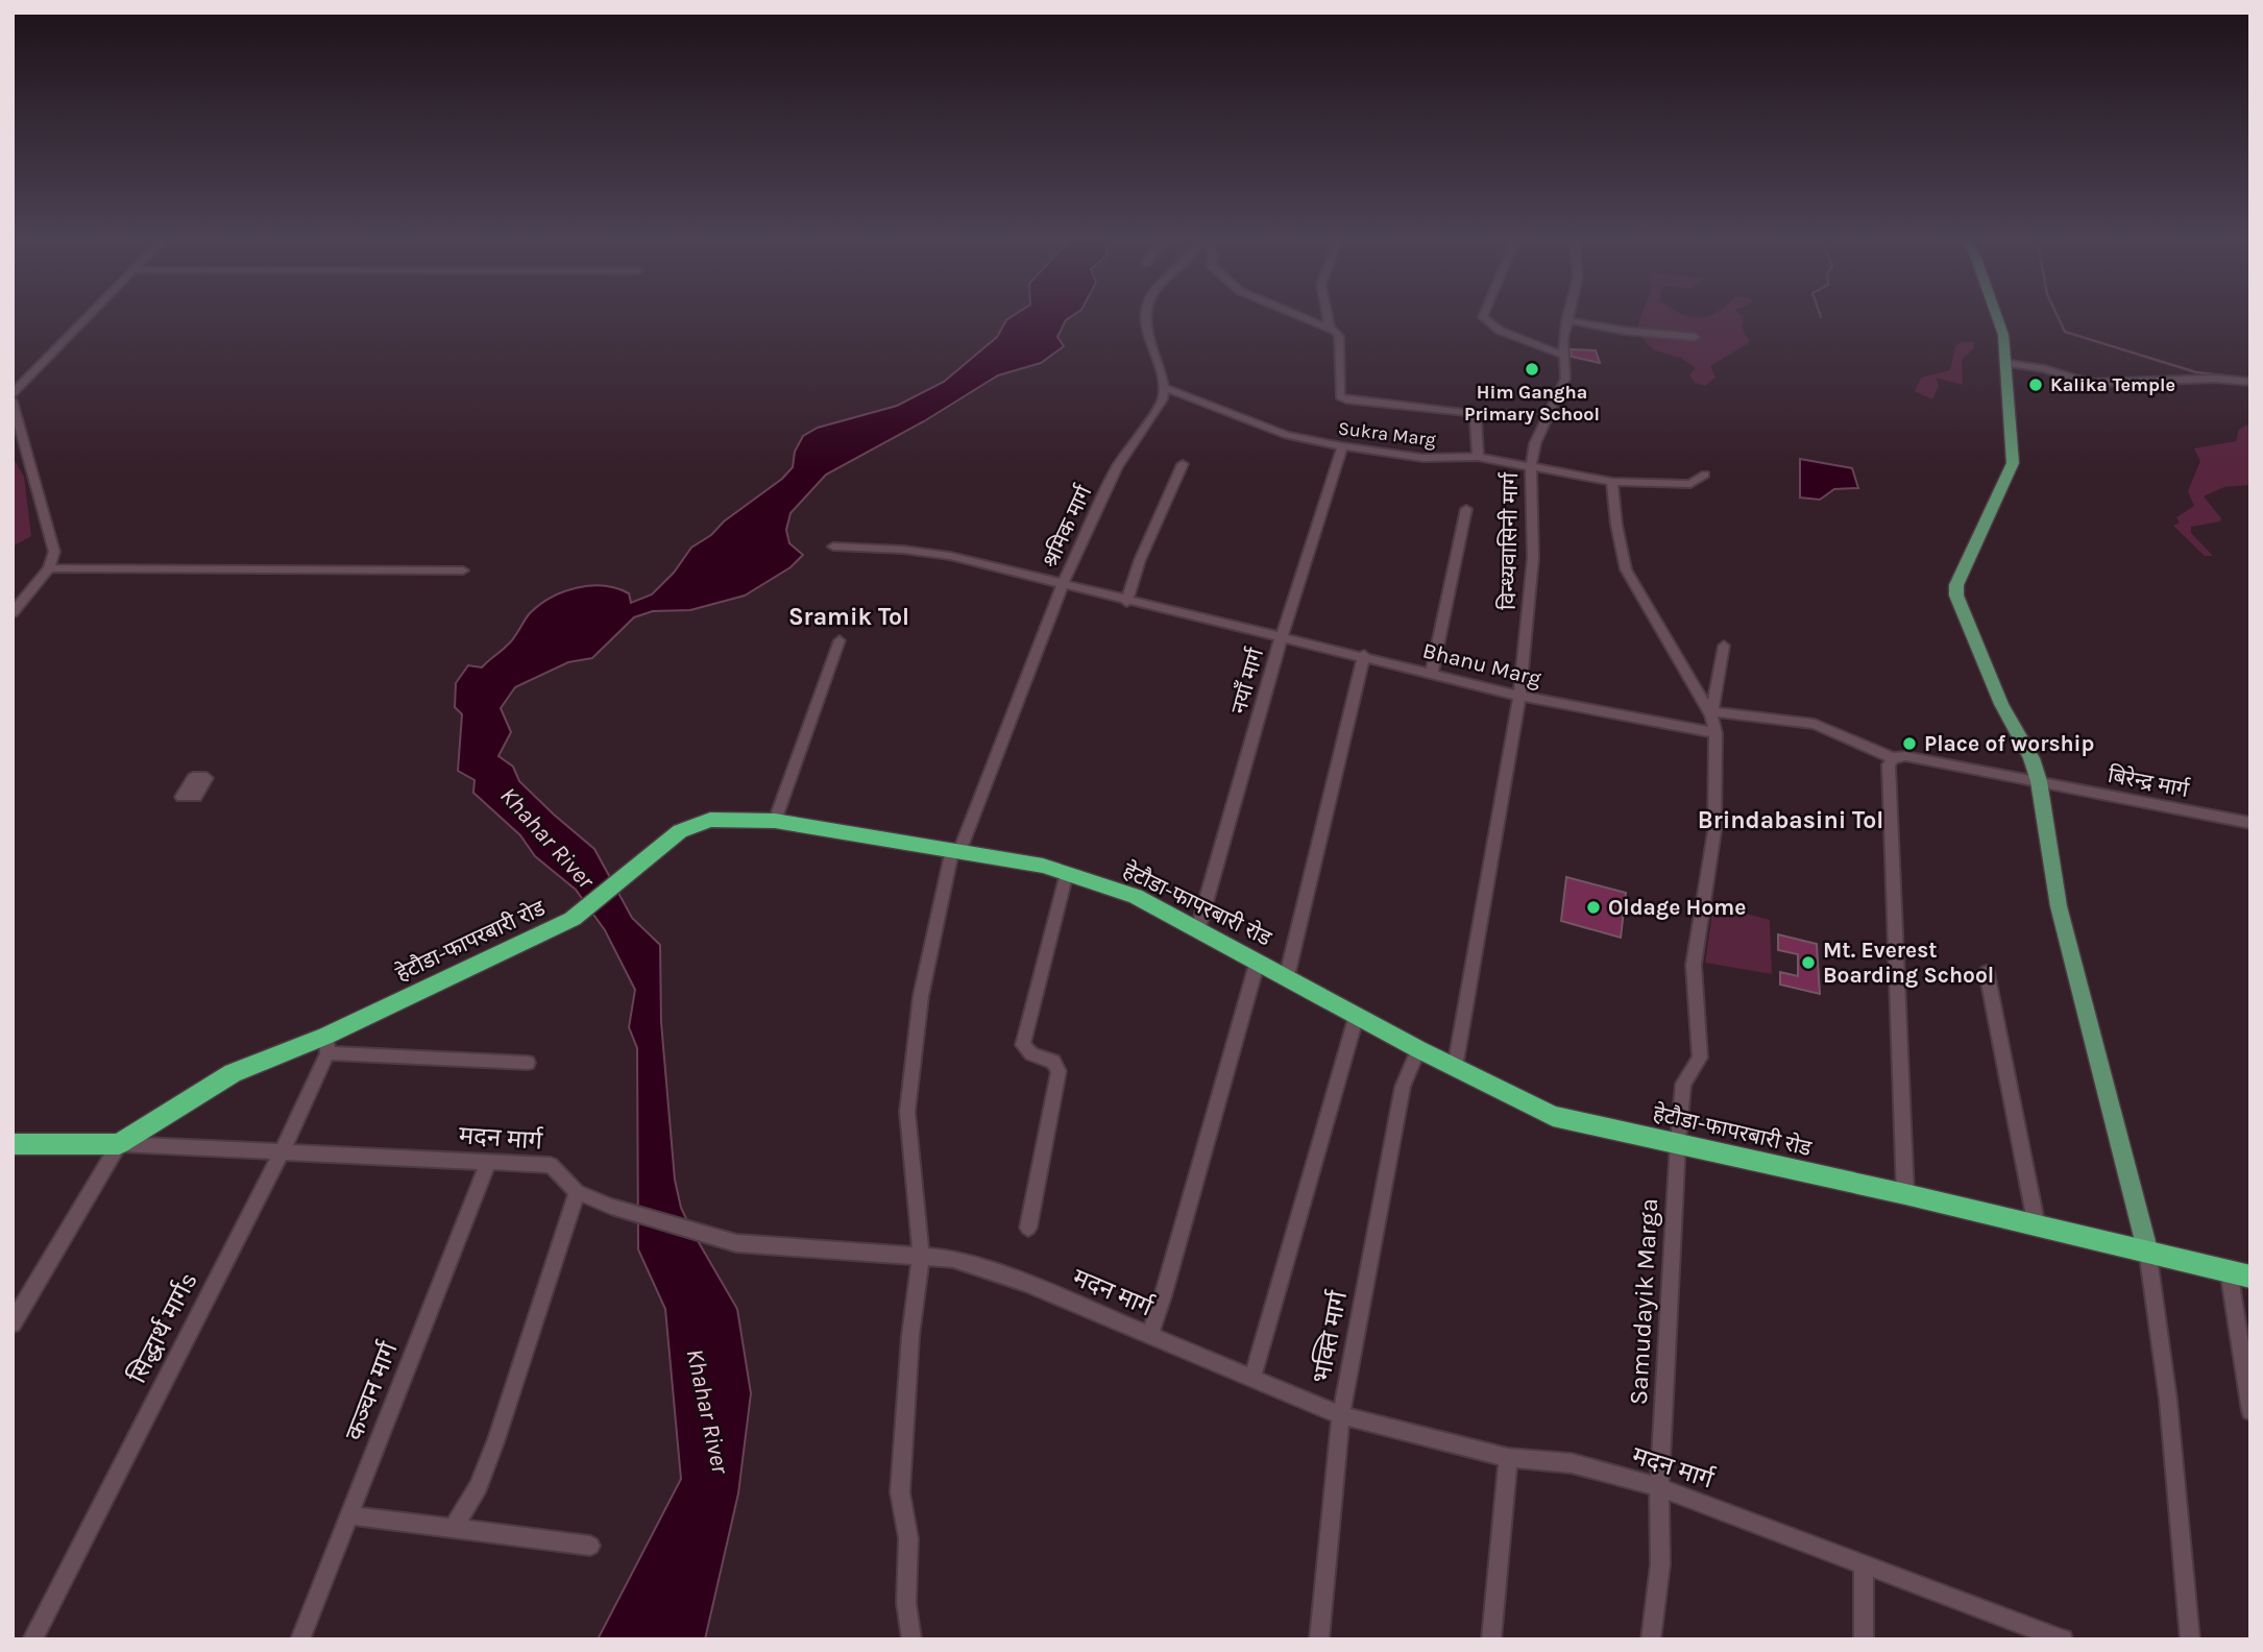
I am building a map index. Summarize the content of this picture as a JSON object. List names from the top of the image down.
{
  "streets": {
    "highway": ["हेटौडा-फापरबारी रोड"],
    "street": [
      "Sukra Marg",
      "श्रमिक मार्ग",
      "विन्ध्यवासिनी मार्ग",
      "Bhanu Marg",
      "नयाँ मार्ग",
      "बिरेन्द्र मार्ग",
      "मदन मार्ग",
      "Samudayik Marga",
      "सिद्धार्थ मार्गs",
      "भक्ति मार्ग",
      "कञ्चन मार्ग"
    ]
  },
  "crossings": [
    ["Sukra Marg", "श्रमिक मार्ग"],
    ["Sukra Marg", "विन्ध्यवासिनी मार्ग"],
    ["Sukra Marg", "नयाँ मार्ग"],
    ["श्रमिक मार्ग", "Bhanu Marg"],
    ["श्रमिक मार्ग", "हेटौडा-फापरबारी रोड"],
    ["श्रमिक मार्ग", "मदन मार्ग"],
    ["विन्ध्यवासिनी मार्ग", "Bhanu Marg"],
    ["विन्ध्यवासिनी मार्ग", "हेटौडा-फापरबारी रोड"],
    ["Bhanu Marg", "नयाँ मार्ग"],
    ["नयाँ मार्ग", "हेटौडा-फापरबारी रोड"],
    ["हेटौडा-फापरबारी रोड", "मदन मार्ग"],
    ["हेटौडा-फापरबारी रोड", "Samudayik Marga"],
    ["हेटौडा-फापरबारी रोड", "सिद्धार्थ मार्गs"],
    ["हेटौडा-फापरबारी रोड", "भक्ति मार्ग"],
    ["मदन मार्ग", "Samudayik Marga"],
    ["मदन मार्ग", "सिद्धार्थ मार्गs"],
    ["मदन मार्ग", "भक्ति मार्ग"],
    ["मदन मार्ग", "कञ्चन मार्ग"]
  ],
  "districts": ["Sramik Tol", "Brindabasini Tol"],
  "water": ["Khahar River"],
  "places": [
    "Him Gangha Primary School",
    "Kalika Temple",
    "Place of worship",
    "Oldage Home",
    "Mt. Everest Boarding School"
  ]
}
